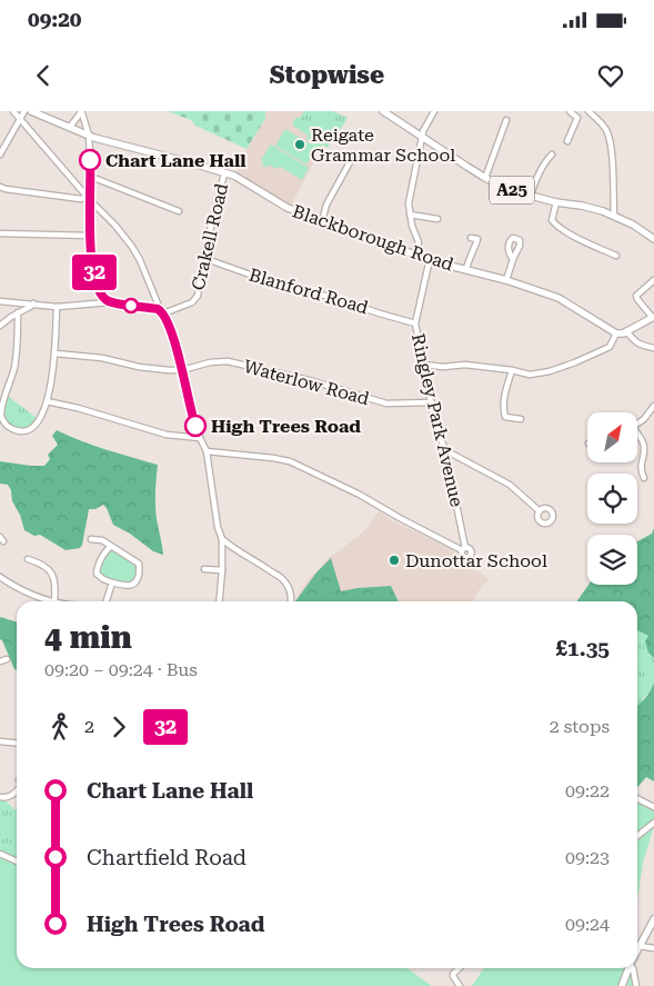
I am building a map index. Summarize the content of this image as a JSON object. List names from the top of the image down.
{
  "streets": {
    "main road": ["A25", "Blackborough Road"],
    "street": [
      "Crakell Road",
      "Blanford Road",
      "Waterlow Road",
      "Ringley Park Avenue"
    ]
  },
  "crossings": [
    ["Crakell Road", "Blackborough Road"],
    ["Crakell Road", "Blanford Road"],
    ["Blackborough Road", "Ringley Park Avenue"],
    ["Blanford Road", "Ringley Park Avenue"],
    ["Waterlow Road", "Ringley Park Avenue"]
  ],
  "places": [
    "Reigate Grammar School",
    "Chart Lane Hall",
    "High Trees Road",
    "Dunottar School"
  ],
  "lines": ["bus line 32"],
  "north": "top right",
  "page": {
    "status": "09:20",
    "header": "Stopwise",
    "on_map": "32",
    "heading": ["4 min", "09:20 – 09:24 · Bus", "£1.35"],
    "legs": ["2", "32", "2 stops"],
    "list": [
      {
        "name": "Chart Lane Hall",
        "value": "09:22"
      },
      {
        "name": "Chartfield Road",
        "value": "09:23"
      },
      {
        "name": "High Trees Road",
        "value": "09:24"
      }
    ]
  }
}
